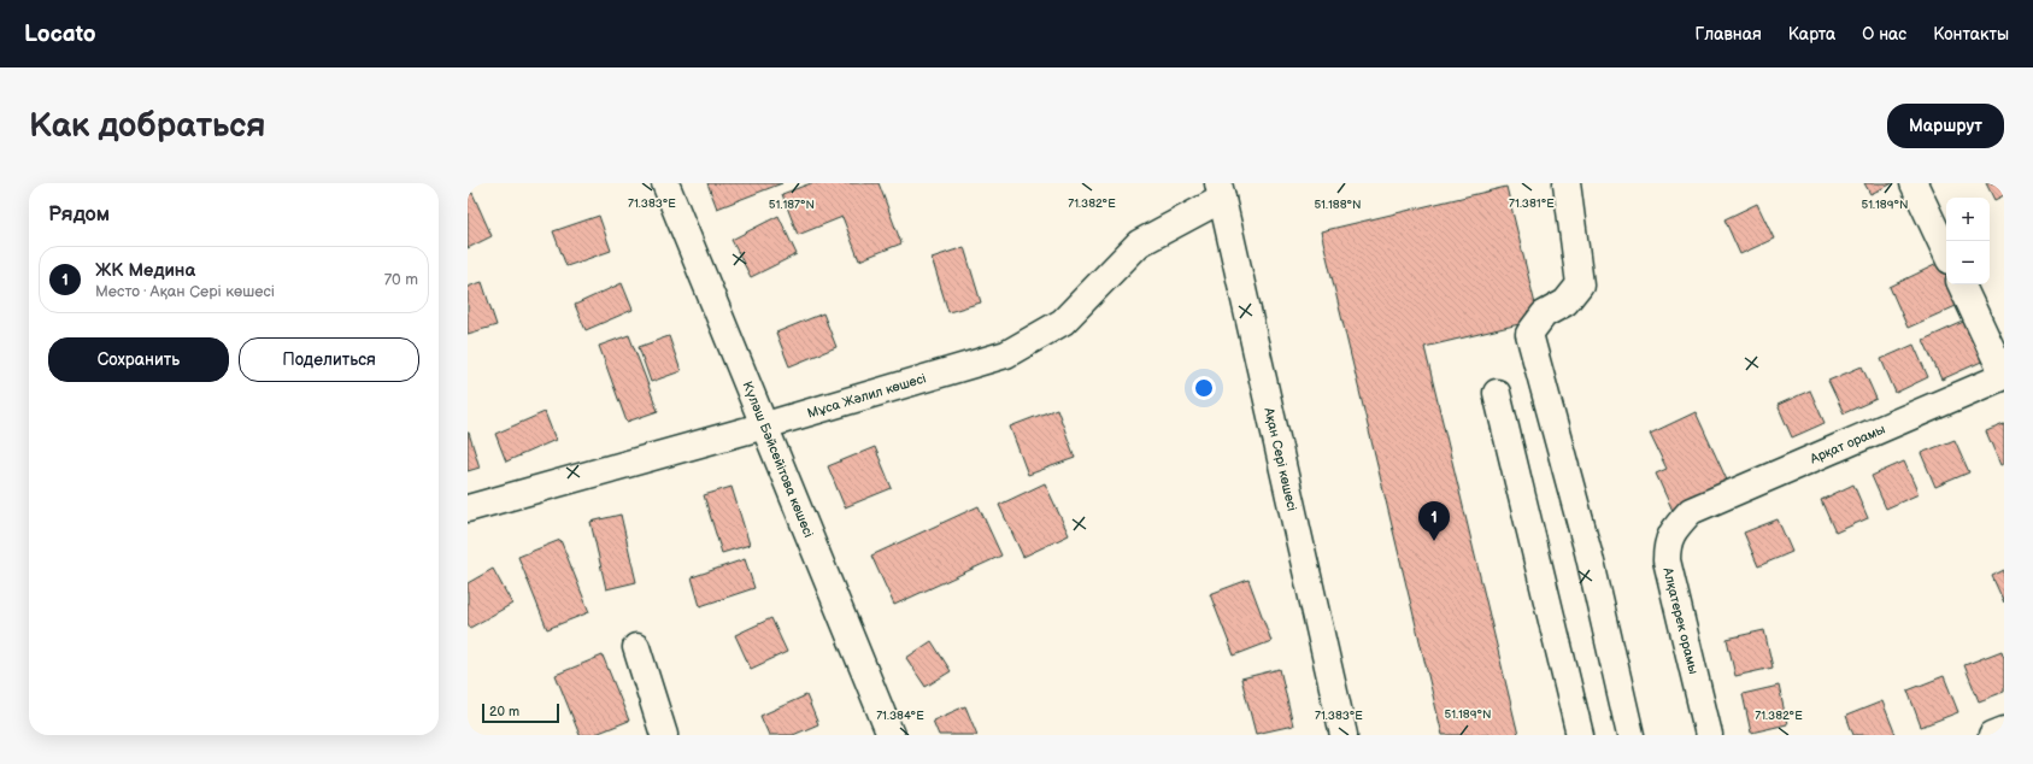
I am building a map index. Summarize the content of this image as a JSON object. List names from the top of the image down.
{
  "streets": {
    "street": [
      "Мұса Жәлил көшесі",
      "Арқат орамы",
      "Күләш Бәйсейітова көшесі",
      "Ақан Сері көшесі",
      "Алқатерек орамы"
    ]
  },
  "crossings": [
    ["Мұса Жәлил көшесі", "Күләш Бәйсейітова көшесі"],
    ["Мұса Жәлил көшесі", "Ақан Сері көшесі"],
    ["Арқат орамы", "Алқатерек орамы"]
  ],
  "scale_bar": "20 m",
  "page": {
    "header": "Locato",
    "nav": [
      "Главная",
      "Карта",
      "О нас",
      "Контакты"
    ],
    "buttons": [
      "Маршрут",
      ["Сохранить", "Поделиться"]
    ],
    "title": "Как добраться",
    "heading": "Рядом",
    "map_buttons": ["+", "−"],
    "list": [
      {
        "mark": "1",
        "name": "ЖК Медина",
        "note": "Место · Ақан Сері көшесі",
        "value": "70 m"
      }
    ],
    "pins": "1",
    "scale": "20 m"
  },
  "coordinates": [
    "71.383°E",
    "71.382°E",
    "71.381°E",
    "51.188°N",
    "51.187°N",
    "51.189°N",
    "71.384°E"
  ]
}
